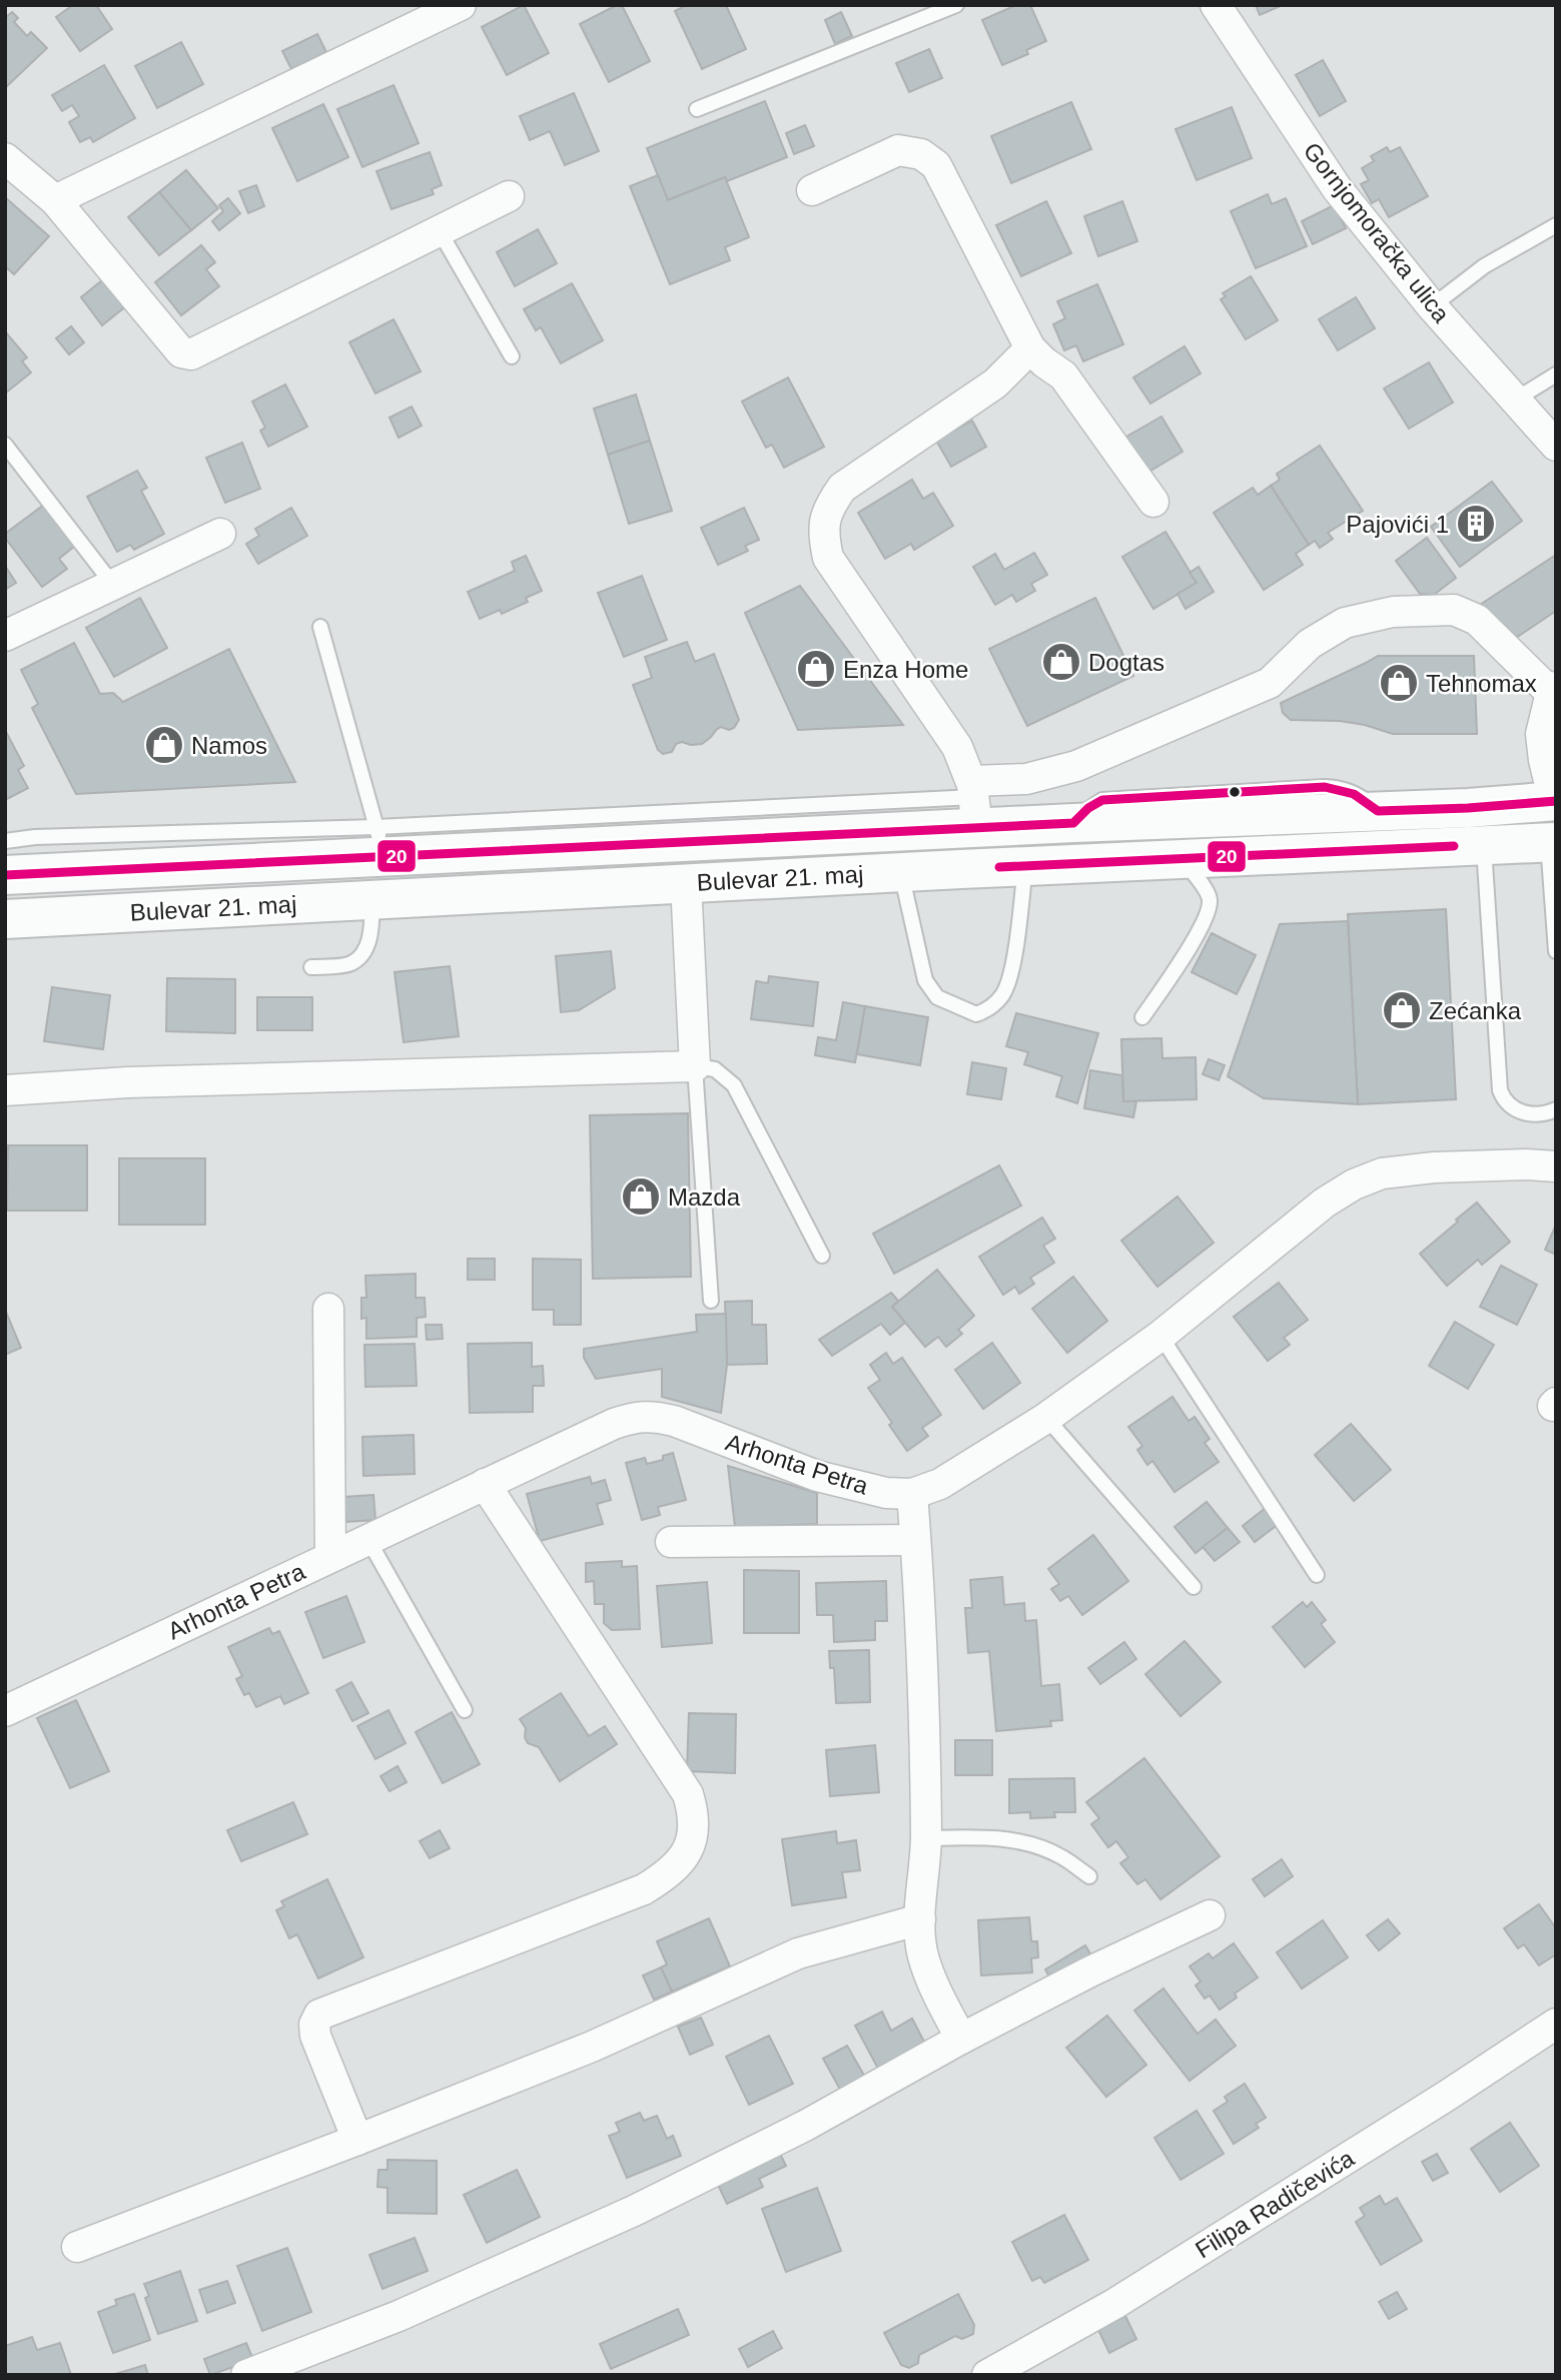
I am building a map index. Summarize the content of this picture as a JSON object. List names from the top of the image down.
{
  "streets": {
    "main road": ["Bulevar 21. maj"],
    "street": ["Gornjomoračka ulica", "Arhonta Petra", "Filipa Radičevića"]
  },
  "places": {
    "building": ["Pajovići 1"],
    "shop": [
      "Dogtas",
      "Enza Home",
      "Tehnomax",
      "Namos",
      "Zećanka",
      "Mazda"
    ]
  },
  "lines": ["transit line 20"]
}
